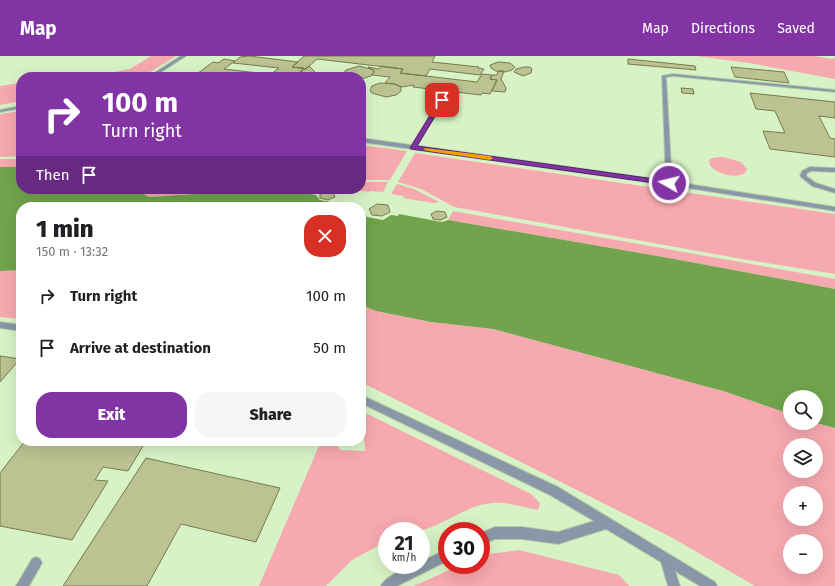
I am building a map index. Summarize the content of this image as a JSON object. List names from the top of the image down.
{
  "page": {
    "header": "Map",
    "nav": ["Map", "Directions", "Saved"],
    "turn": ["100 m", "Turn right"],
    "then": "Then",
    "heading": ["1 min", "150 m · 13:32"],
    "list": [
      {
        "name": "Turn right",
        "value": "100 m"
      },
      {
        "name": "Arrive at destination",
        "value": "50 m"
      }
    ],
    "buttons": ["Exit", "Share"],
    "map_buttons": ["+", "−"],
    "speed": "21 km/h",
    "limit": "30"
  }
}
